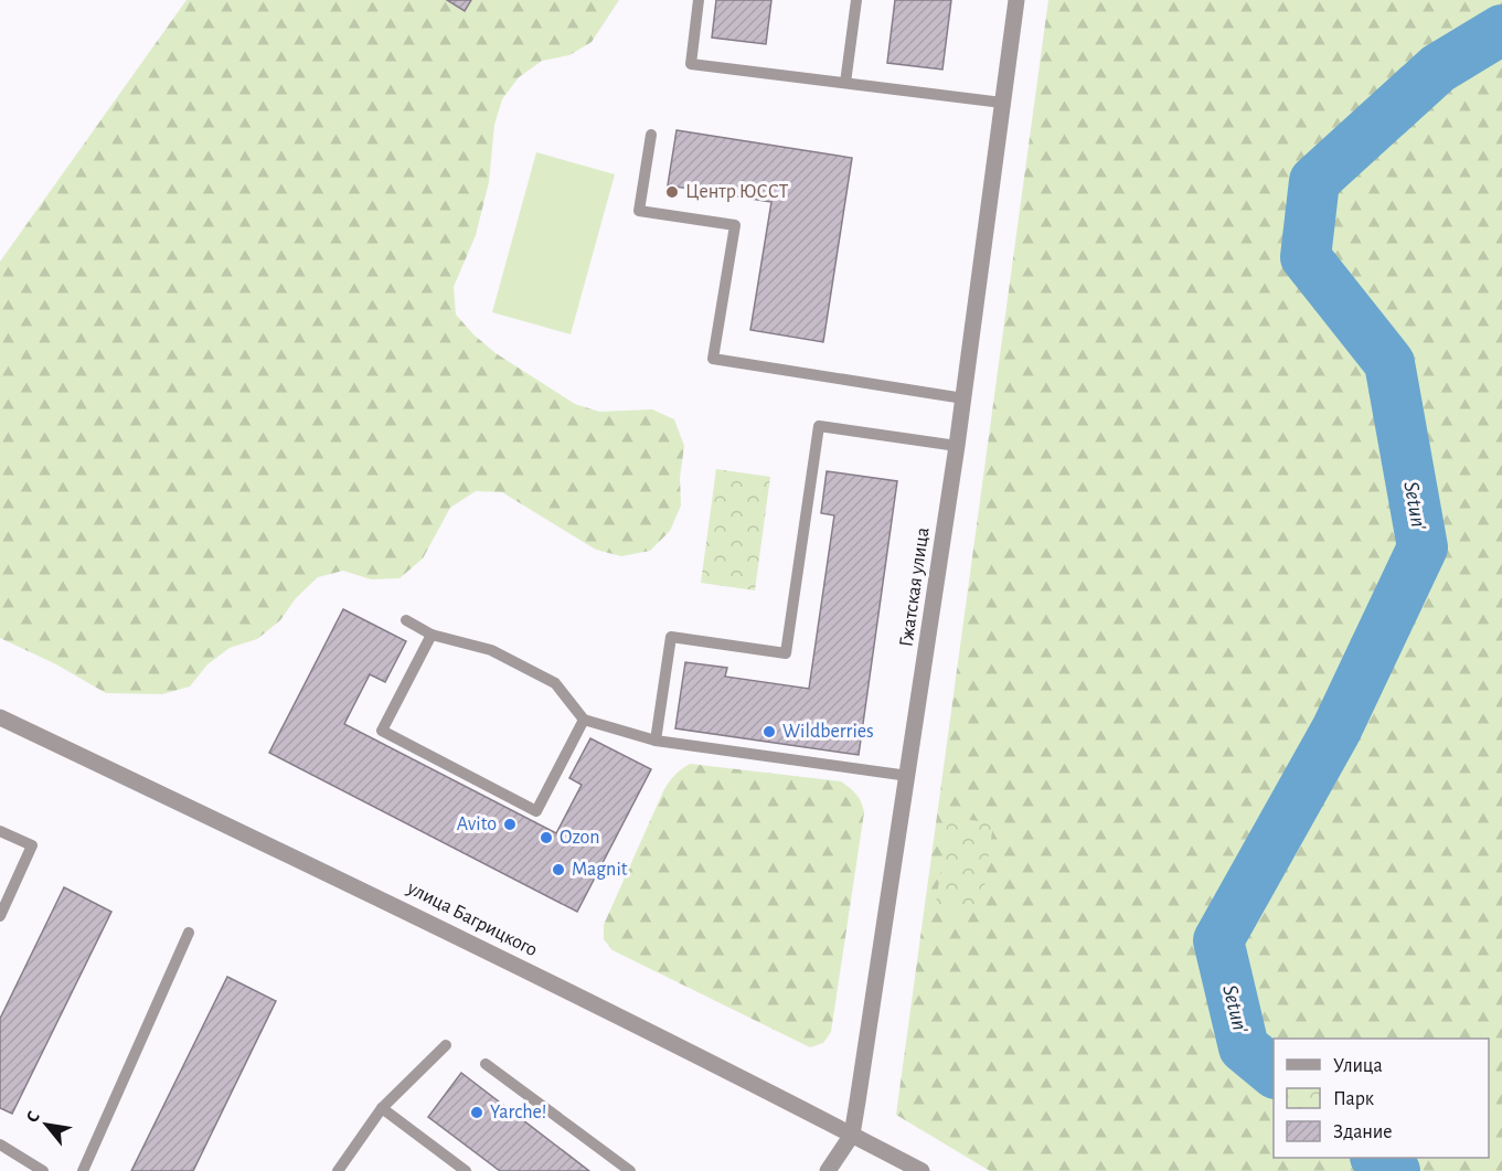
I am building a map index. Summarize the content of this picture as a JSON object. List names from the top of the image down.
{
  "streets": {
    "street": ["Гжатская улица", "улица Багрицкого"]
  },
  "crossings": [
    ["Гжатская улица", "улица Багрицкого"]
  ],
  "water": ["Setun'"],
  "places": [
    "Центр ЮССТ",
    "Wildberries",
    "Avito",
    "Ozon",
    "Magnit",
    "Yarche!"
  ],
  "legend": ["Улица", "Парк", "Здание"],
  "north": "top left"
}
